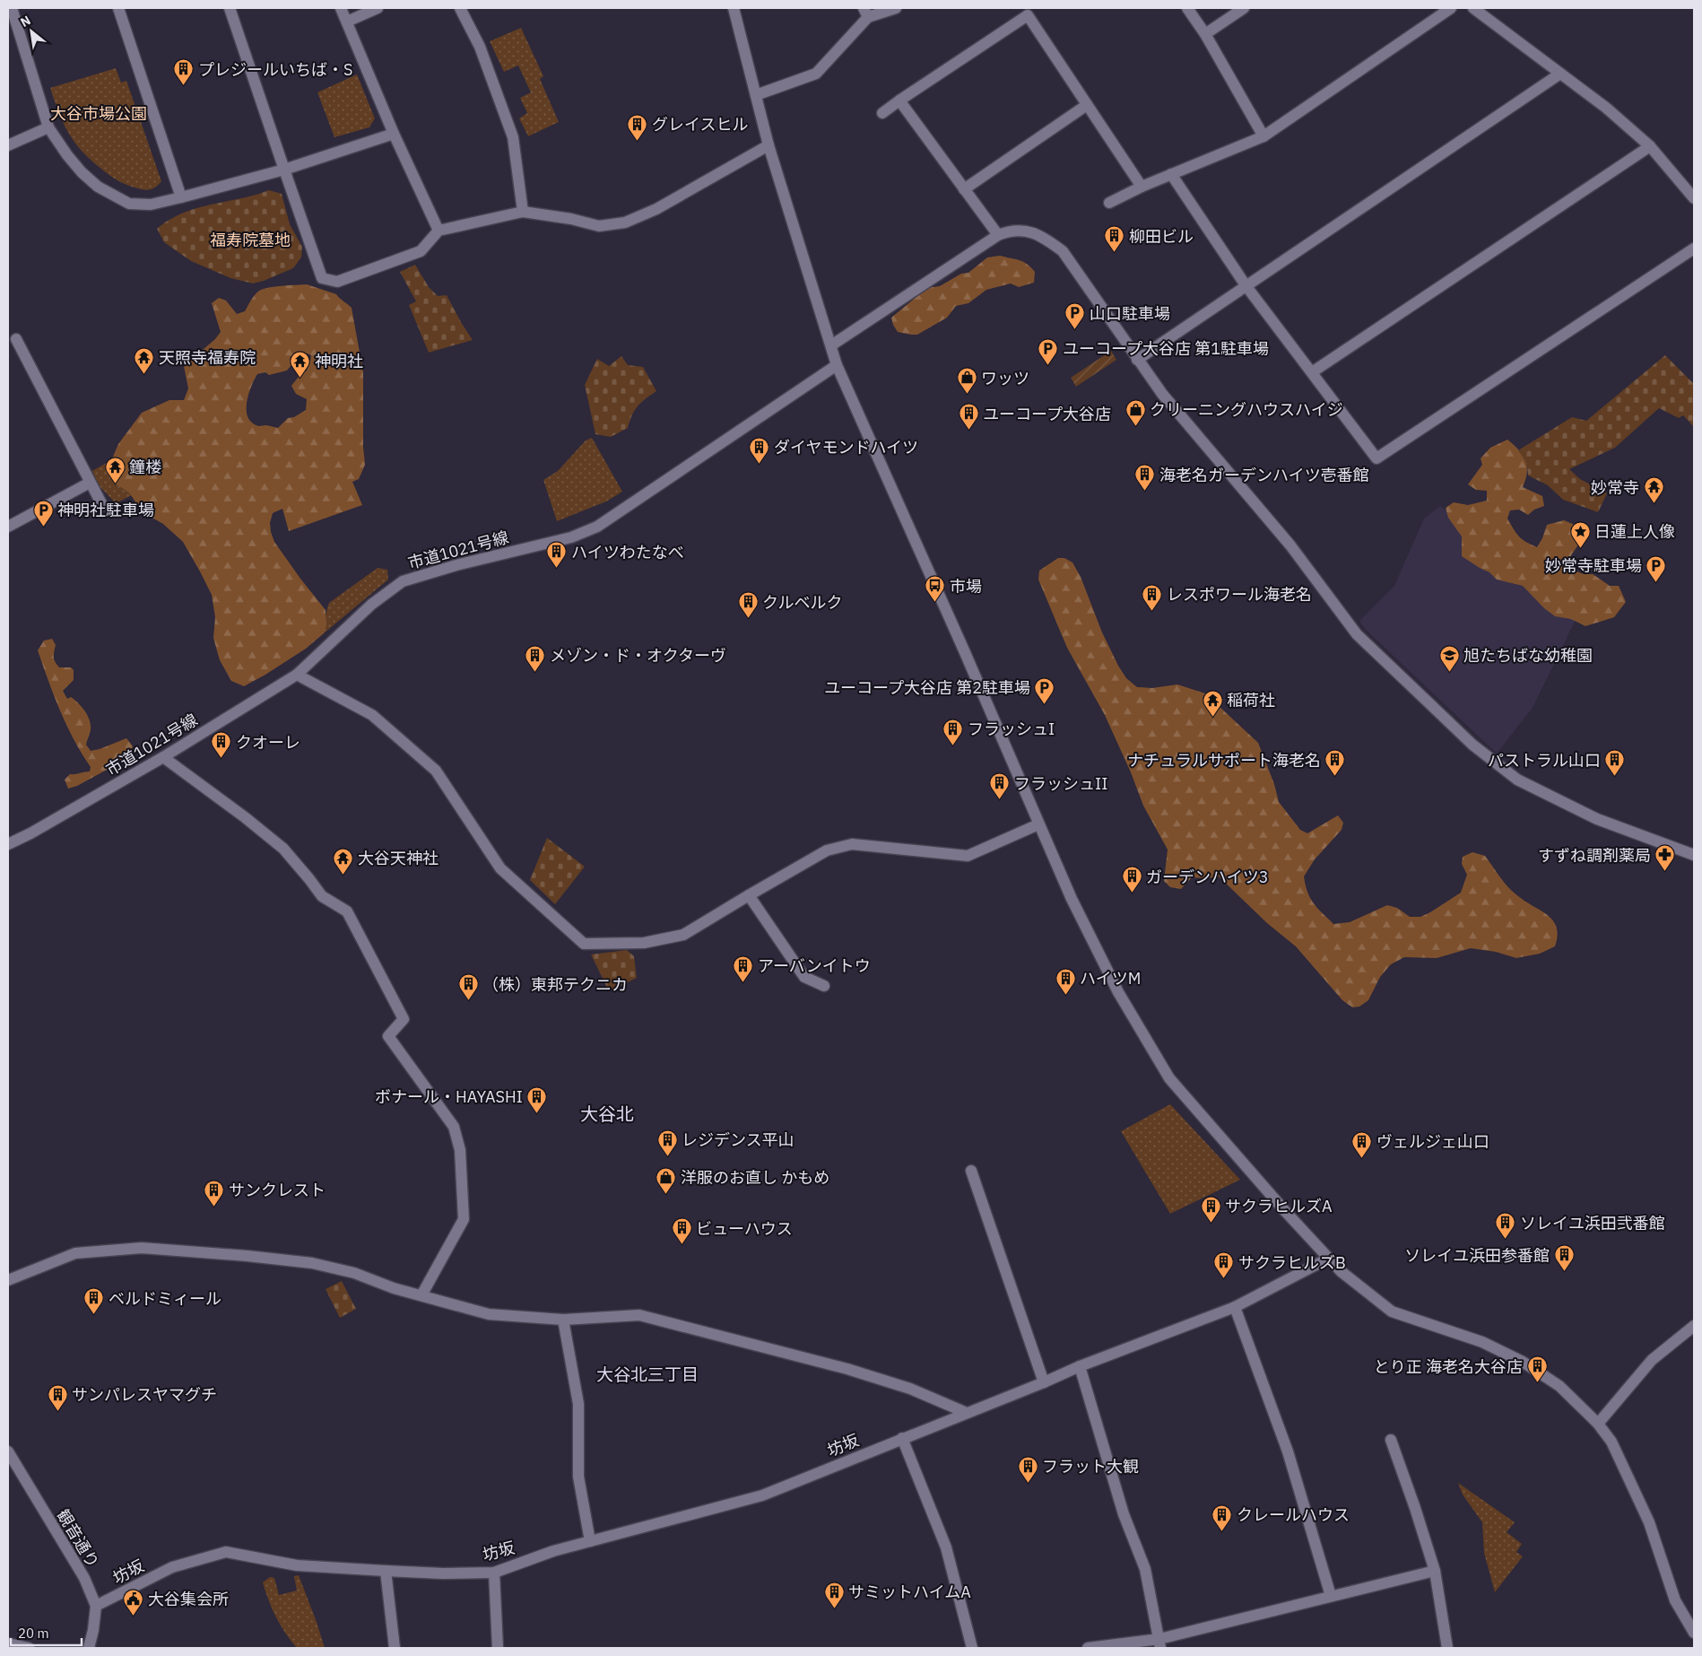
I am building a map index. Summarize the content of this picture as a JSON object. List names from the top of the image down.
{
  "streets": {
    "street": ["市道1021号線", "坊坂", "観音通り"]
  },
  "crossings": [
    ["坊坂", "観音通り"]
  ],
  "districts": ["大谷北", "大谷北三丁目"],
  "parks": ["大谷市場公園", "福寿院墓地"],
  "places": {
    "building": [
      "プレジールいちば・S",
      "グレイスヒル",
      "柳田ビル",
      "ユーコープ大谷店",
      "ダイヤモンドハイツ",
      "海老名ガーデンハイツ壱番館",
      "ハイツわたなべ",
      "レスポワール海老名",
      "クルベルク",
      "メゾン・ド・オクターヴ",
      "フラッシュI",
      "クオーレ",
      "ナチュラルサポート海老名",
      "パストラル山口",
      "フラッシュII",
      "ガーデンハイツ3",
      "アーバンイトウ",
      "ハイツM",
      "（株）東邦テクニカ",
      "ボナール・HAYASHI",
      "レジデンス平山",
      "ヴェルジェ山口",
      "サンクレスト",
      "サクラヒルズA",
      "ソレイユ浜田弐番館",
      "ビューハウス",
      "ソレイユ浜田参番館",
      "サクラヒルズB",
      "ベルドミィール",
      "とり正 海老名大谷店",
      "サンパレスヤマグチ",
      "フラット大観",
      "クレールハウス",
      "サミットハイムA"
    ],
    "parking": [
      "山口駐車場",
      "ユーコープ大谷店 第1駐車場",
      "神明社駐車場",
      "妙常寺駐車場",
      "ユーコープ大谷店 第2駐車場"
    ],
    "temple": [
      "天照寺福寿院",
      "神明社",
      "鐘楼",
      "妙常寺",
      "稲荷社",
      "大谷天神社"
    ],
    "shop": ["ワッツ", "クリーニングハウスハイジ", "洋服のお直し かもめ"],
    "place": ["日蓮上人像"],
    "bus stop": ["市場"],
    "school or university": ["旭たちばな幼稚園"],
    "pharmacy": ["すずね調剤薬局"],
    "public building": ["大谷集会所"]
  },
  "scale_bar": "20 m",
  "north": "top left"
}
